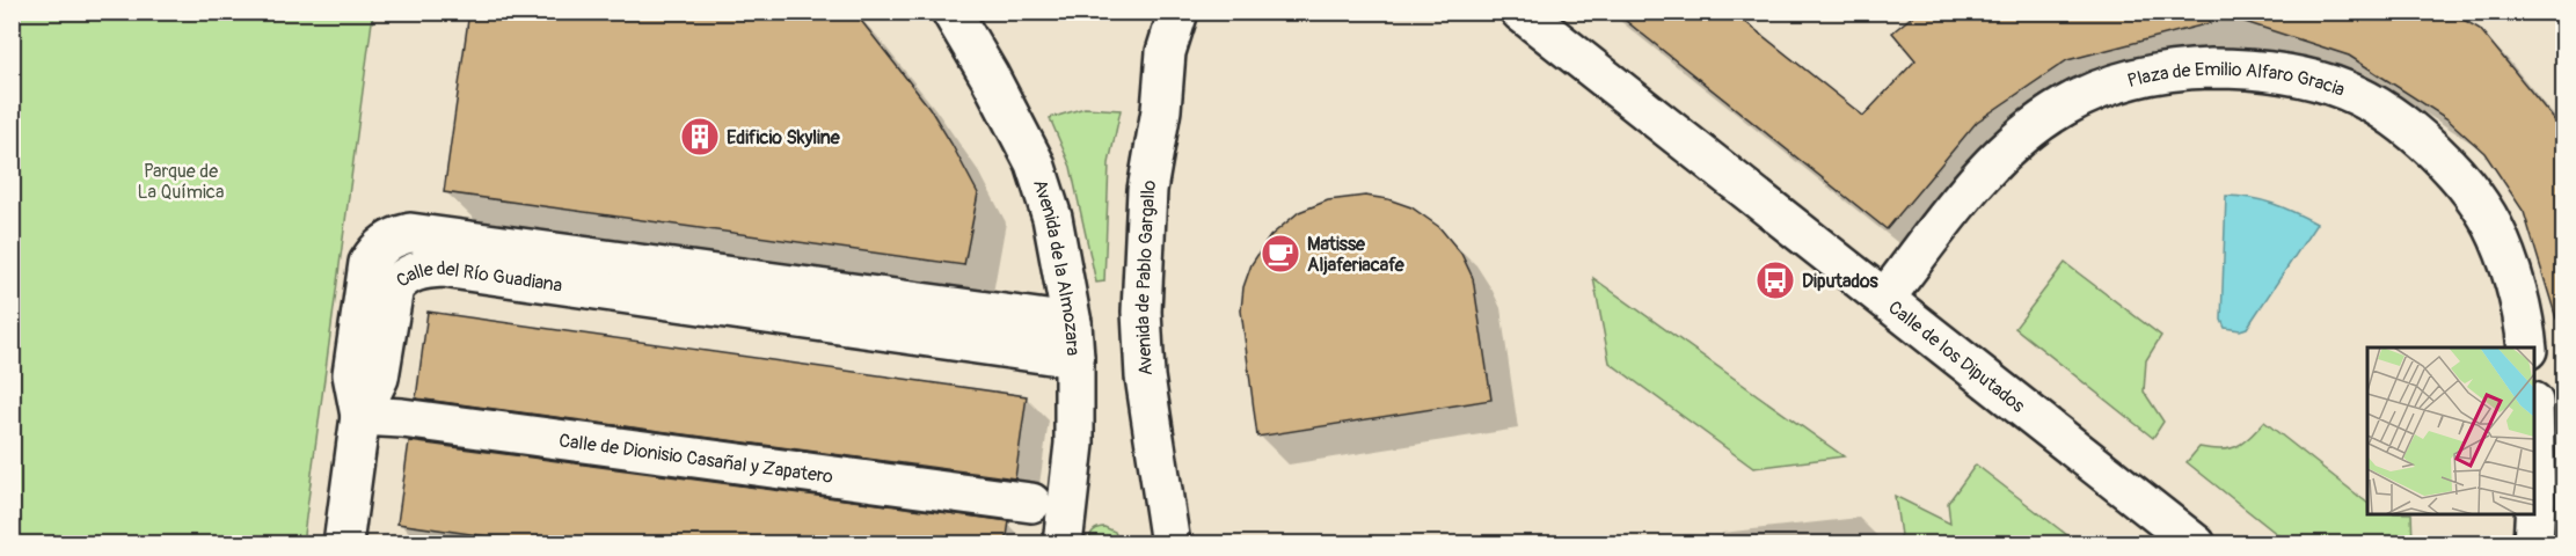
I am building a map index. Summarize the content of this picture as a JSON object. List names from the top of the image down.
{
  "streets": {
    "street": [
      "Plaza de Emilio Alfaro Gracia",
      "Avenida de la Almozara",
      "Avenida de Pablo Gargallo",
      "Calle del Río Guadiana",
      "Calle de los Diputados",
      "Calle de Dionisio Casañal y Zapatero"
    ]
  },
  "crossings": [
    ["Plaza de Emilio Alfaro Gracia", "Calle de los Diputados"],
    ["Avenida de la Almozara", "Calle del Río Guadiana"],
    ["Calle del Río Guadiana", "Calle de Dionisio Casañal y Zapatero"]
  ],
  "parks": ["Parque de La Química"],
  "places": {
    "building": ["Edificio Skyline"],
    "cafe": ["Matisse Aljaferiacafe"],
    "bus stop": ["Diputados"]
  }
}
